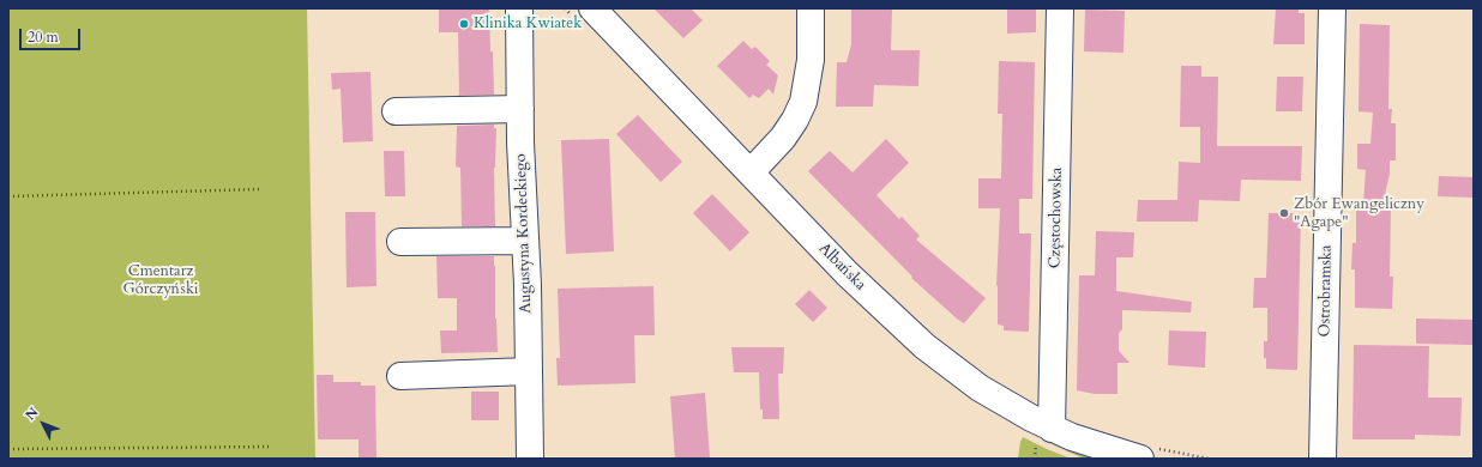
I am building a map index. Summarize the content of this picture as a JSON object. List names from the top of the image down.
{
  "streets": {
    "street": [
      "Częstochowska",
      "Augustyna Kordeckiego",
      "Albańska",
      "Ostrobramska"
    ]
  },
  "crossings": [
    ["Częstochowska", "Albańska"]
  ],
  "parks": ["Cmentarz Górczyński"],
  "places": ["Klinika Kwiatek", "Zbór Ewangeliczny \"Agape\""],
  "scale_bar": "20 m",
  "north": "top left"
}
